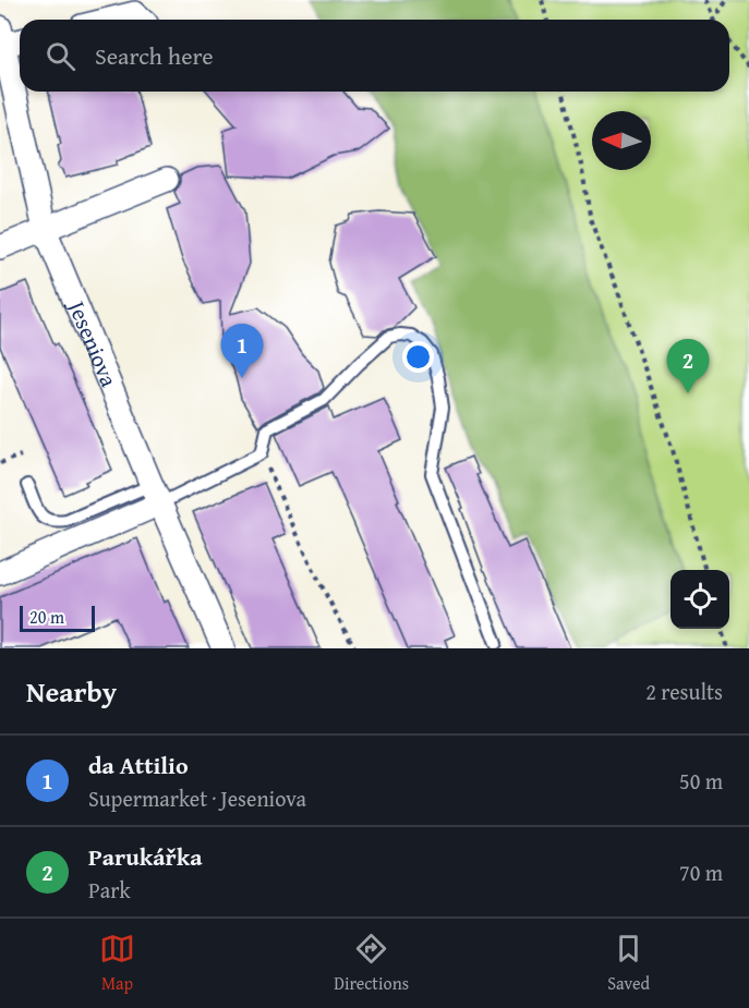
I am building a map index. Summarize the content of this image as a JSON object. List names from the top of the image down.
{
  "streets": {
    "street": ["Jeseniova"]
  },
  "scale_bar": "20 m",
  "north": "left",
  "page": {
    "search": "Search here",
    "pins": ["1", "2"],
    "scale": "20 m",
    "heading": ["Nearby", "2 results"],
    "list": [
      {
        "mark": "1",
        "name": "da Attilio",
        "note": "Supermarket · Jeseniova",
        "value": "50 m"
      },
      {
        "mark": "2",
        "name": "Parukářka",
        "note": "Park",
        "value": "70 m"
      }
    ],
    "nav": ["Map", "Directions", "Saved"]
  }
}
